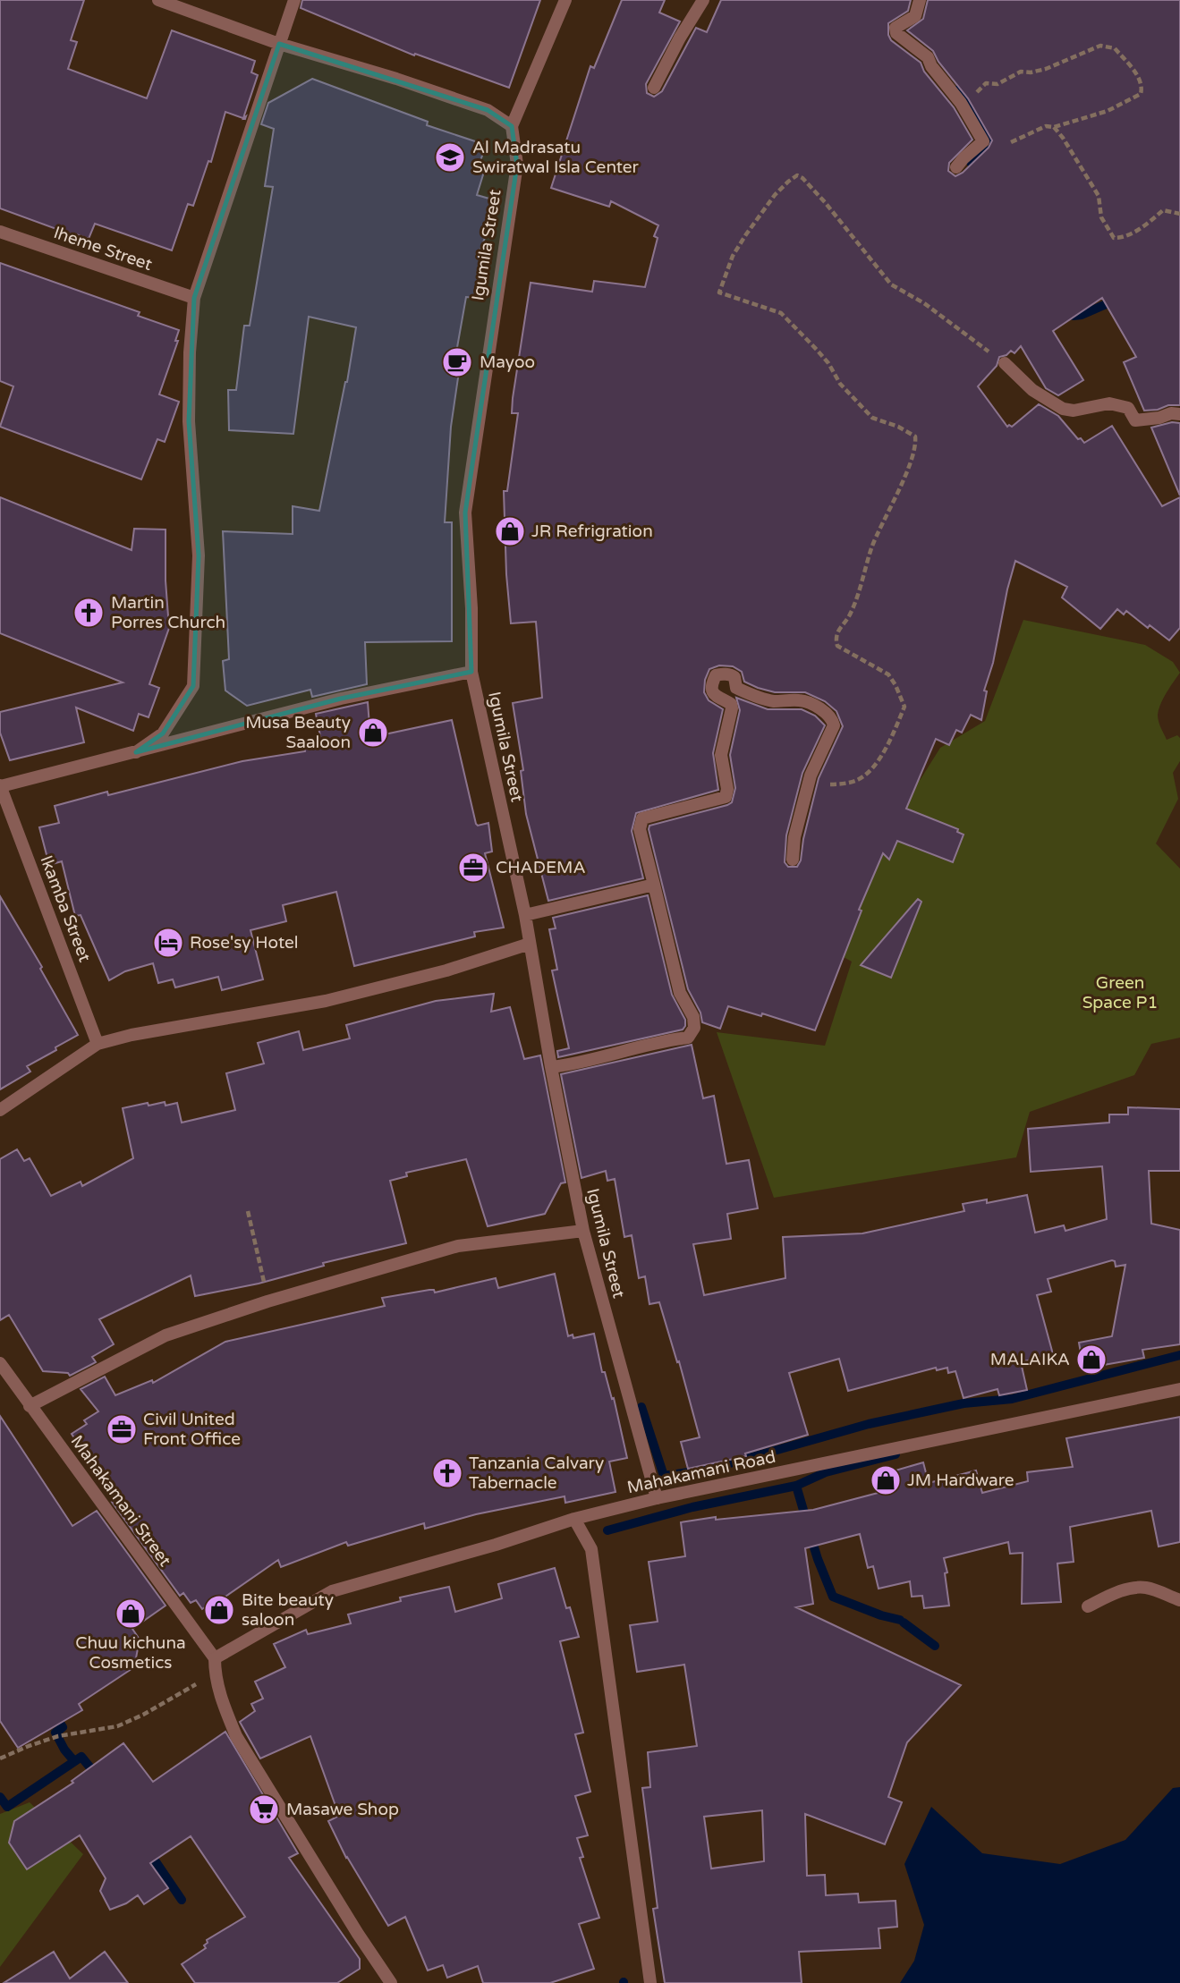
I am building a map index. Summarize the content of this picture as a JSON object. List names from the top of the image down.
{
  "streets": {
    "street": [
      "Igumila Street",
      "Iheme Street",
      "Ikamba Street",
      "Mahakamani Road",
      "Mahakamani Street"
    ]
  },
  "crossings": [
    ["Igumila Street", "Mahakamani Road"],
    ["Mahakamani Road", "Mahakamani Street"]
  ],
  "parks": ["Green Space P1"],
  "places": {
    "school or university": ["Al Madrasatu Swiratwal Isla Center"],
    "cafe": ["Mayoo"],
    "shop": [
      "JR Refrigration",
      "Musa Beauty Saaloon",
      "MALAIKA",
      "JM Hardware",
      "Bite beauty saloon",
      "Chuu kichuna Cosmetics"
    ],
    "church": ["Martin Porres Church", "Tanzania Calvary Tabernacle"],
    "office": ["CHADEMA", "Civil United Front Office"],
    "hotel": ["Rose'sy Hotel"],
    "supermarket": ["Masawe Shop"]
  }
}
